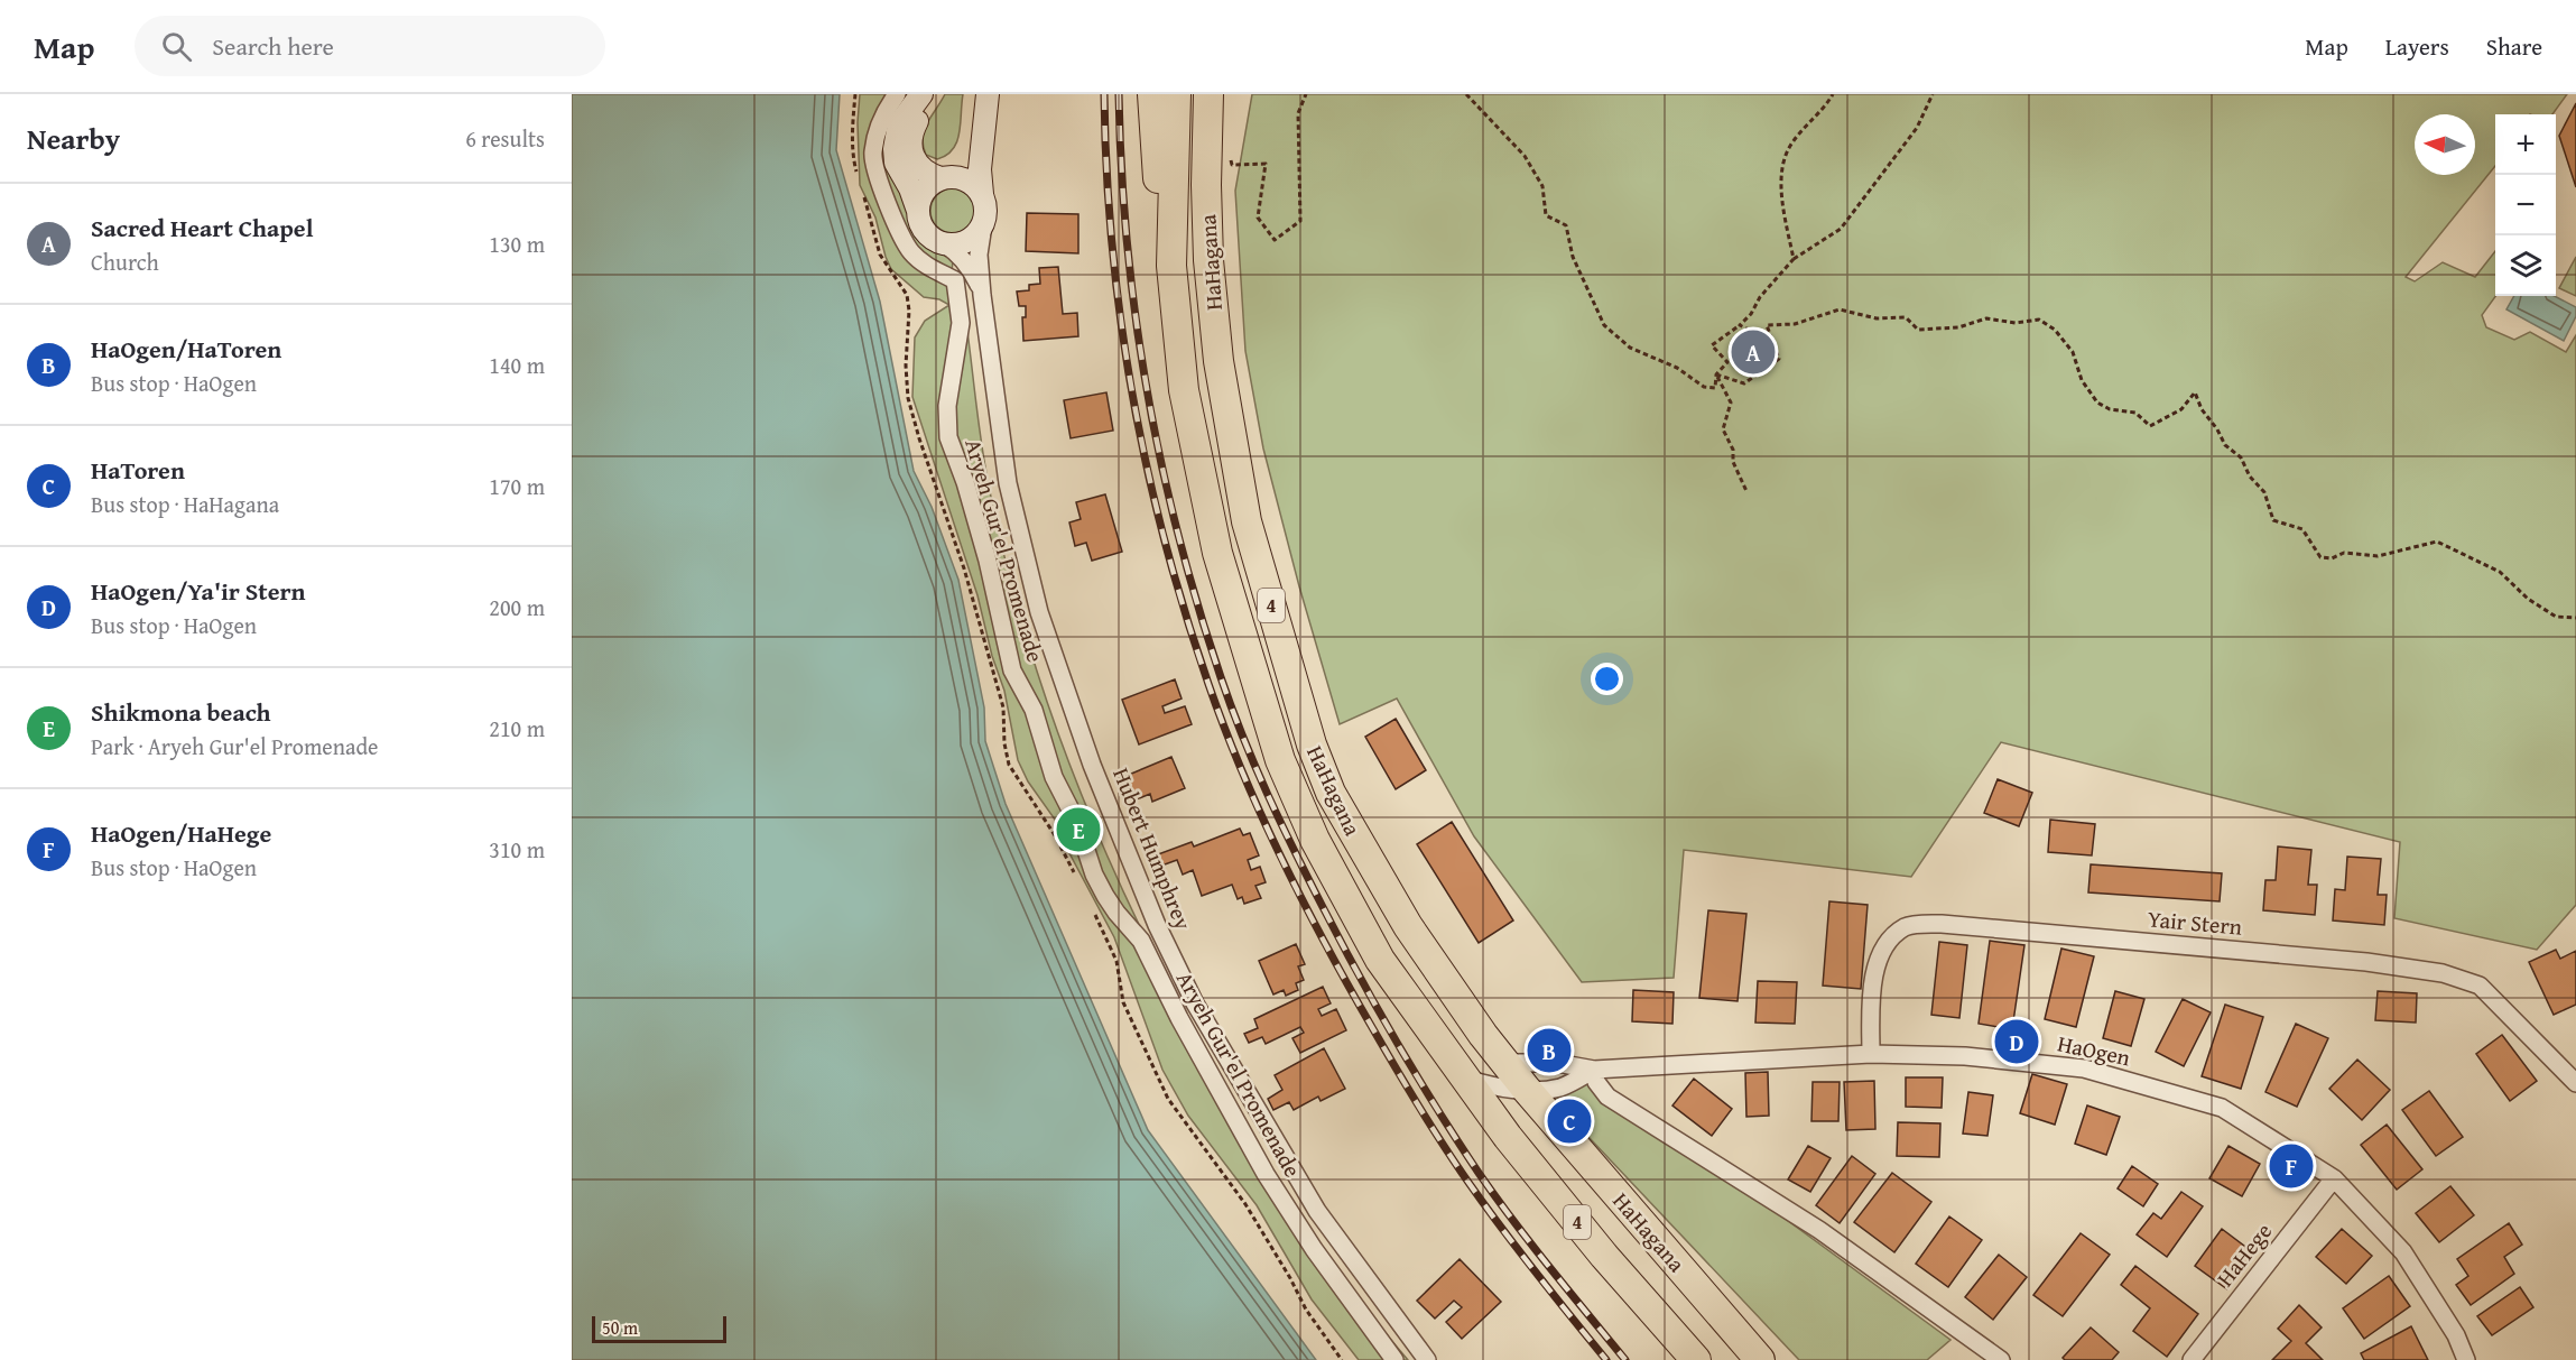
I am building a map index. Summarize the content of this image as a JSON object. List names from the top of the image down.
{
  "streets": {
    "highway": ["HaHagana", "4"],
    "street": [
      "Aryeh Gur'el Promenade",
      "Hubert Humphrey",
      "Yair Stern",
      "HaOgen",
      "HaHege"
    ]
  },
  "crossings": [
    ["HaHagana", "HaOgen"],
    ["Yair Stern", "HaOgen"],
    ["HaOgen", "HaHege"]
  ],
  "scale_bar": "50 m",
  "north": "left",
  "page": {
    "header": "Map",
    "search": "Search here",
    "nav": ["Map", "Layers", "Share"],
    "heading": ["Nearby", "6 results"],
    "map_buttons": ["+", "−"],
    "list": [
      {
        "mark": "A",
        "name": "Sacred Heart Chapel",
        "note": "Church",
        "value": "130 m"
      },
      {
        "mark": "B",
        "name": "HaOgen/HaToren",
        "note": "Bus stop · HaOgen",
        "value": "140 m"
      },
      {
        "mark": "C",
        "name": "HaToren",
        "note": "Bus stop · HaHagana",
        "value": "170 m"
      },
      {
        "mark": "D",
        "name": "HaOgen/Ya'ir Stern",
        "note": "Bus stop · HaOgen",
        "value": "200 m"
      },
      {
        "mark": "E",
        "name": "Shikmona beach",
        "note": "Park · Aryeh Gur'el Promenade",
        "value": "210 m"
      },
      {
        "mark": "F",
        "name": "HaOgen/HaHege",
        "note": "Bus stop · HaOgen",
        "value": "310 m"
      }
    ],
    "pins": [
      "A",
      "E",
      "D",
      "B",
      "C",
      "F"
    ],
    "scale": "50 m"
  }
}
